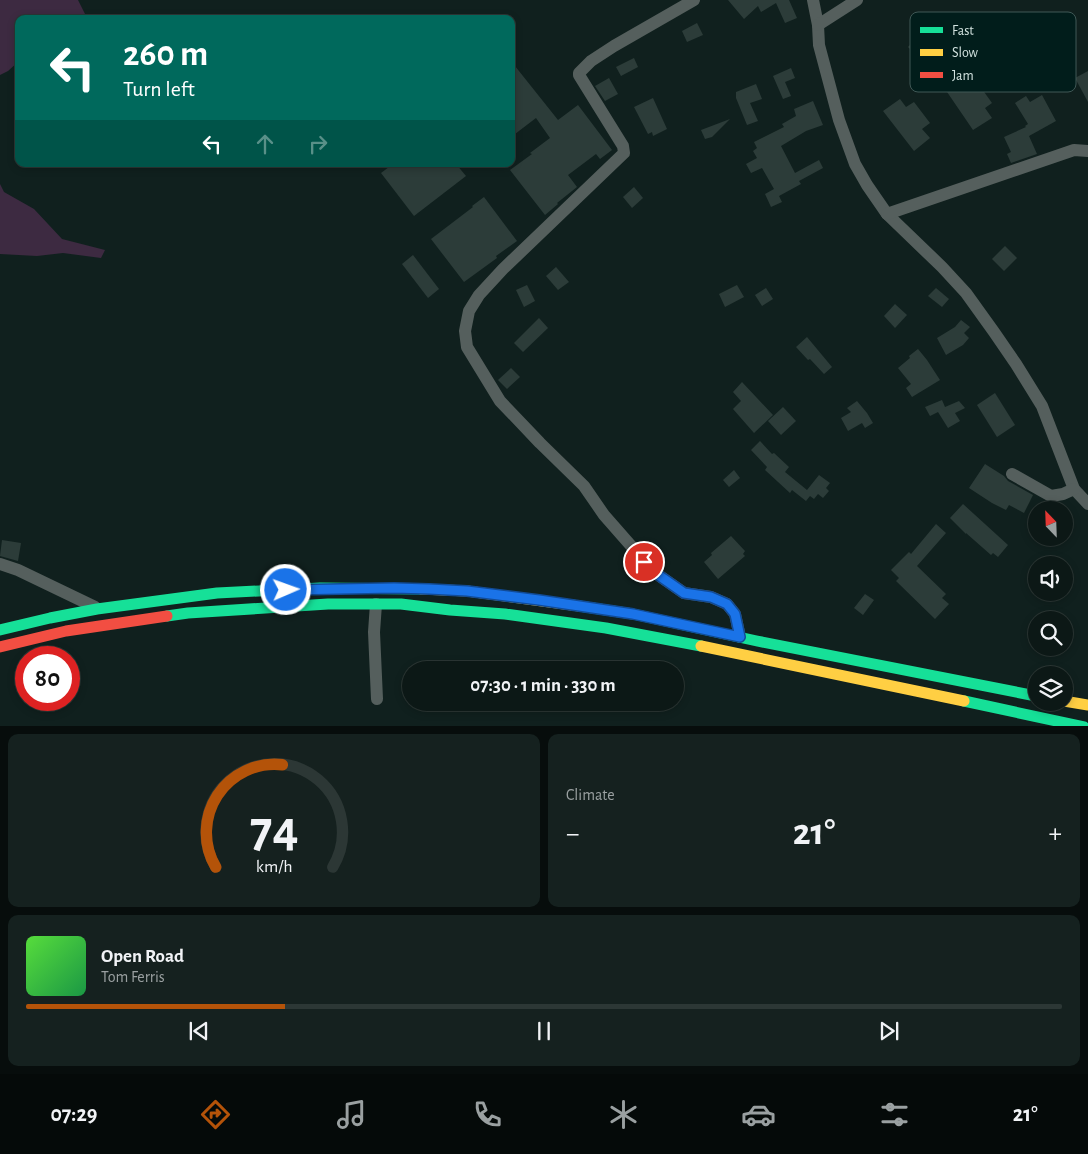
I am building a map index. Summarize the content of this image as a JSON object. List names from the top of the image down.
{
  "legend": ["Fast", "Slow", "Jam"],
  "north": "top left",
  "page": {
    "turn": ["260 m", "Turn left"],
    "limit": "80",
    "trip": "07:30 · 1 min · 330 m",
    "tile": "Climate",
    "heat": ["−", "21°", "+"],
    "song": ["Open Road", "Tom Ferris"],
    "tabs": ["07:29", "21°"],
    "gauge": ["74", "km/h"]
  }
}
